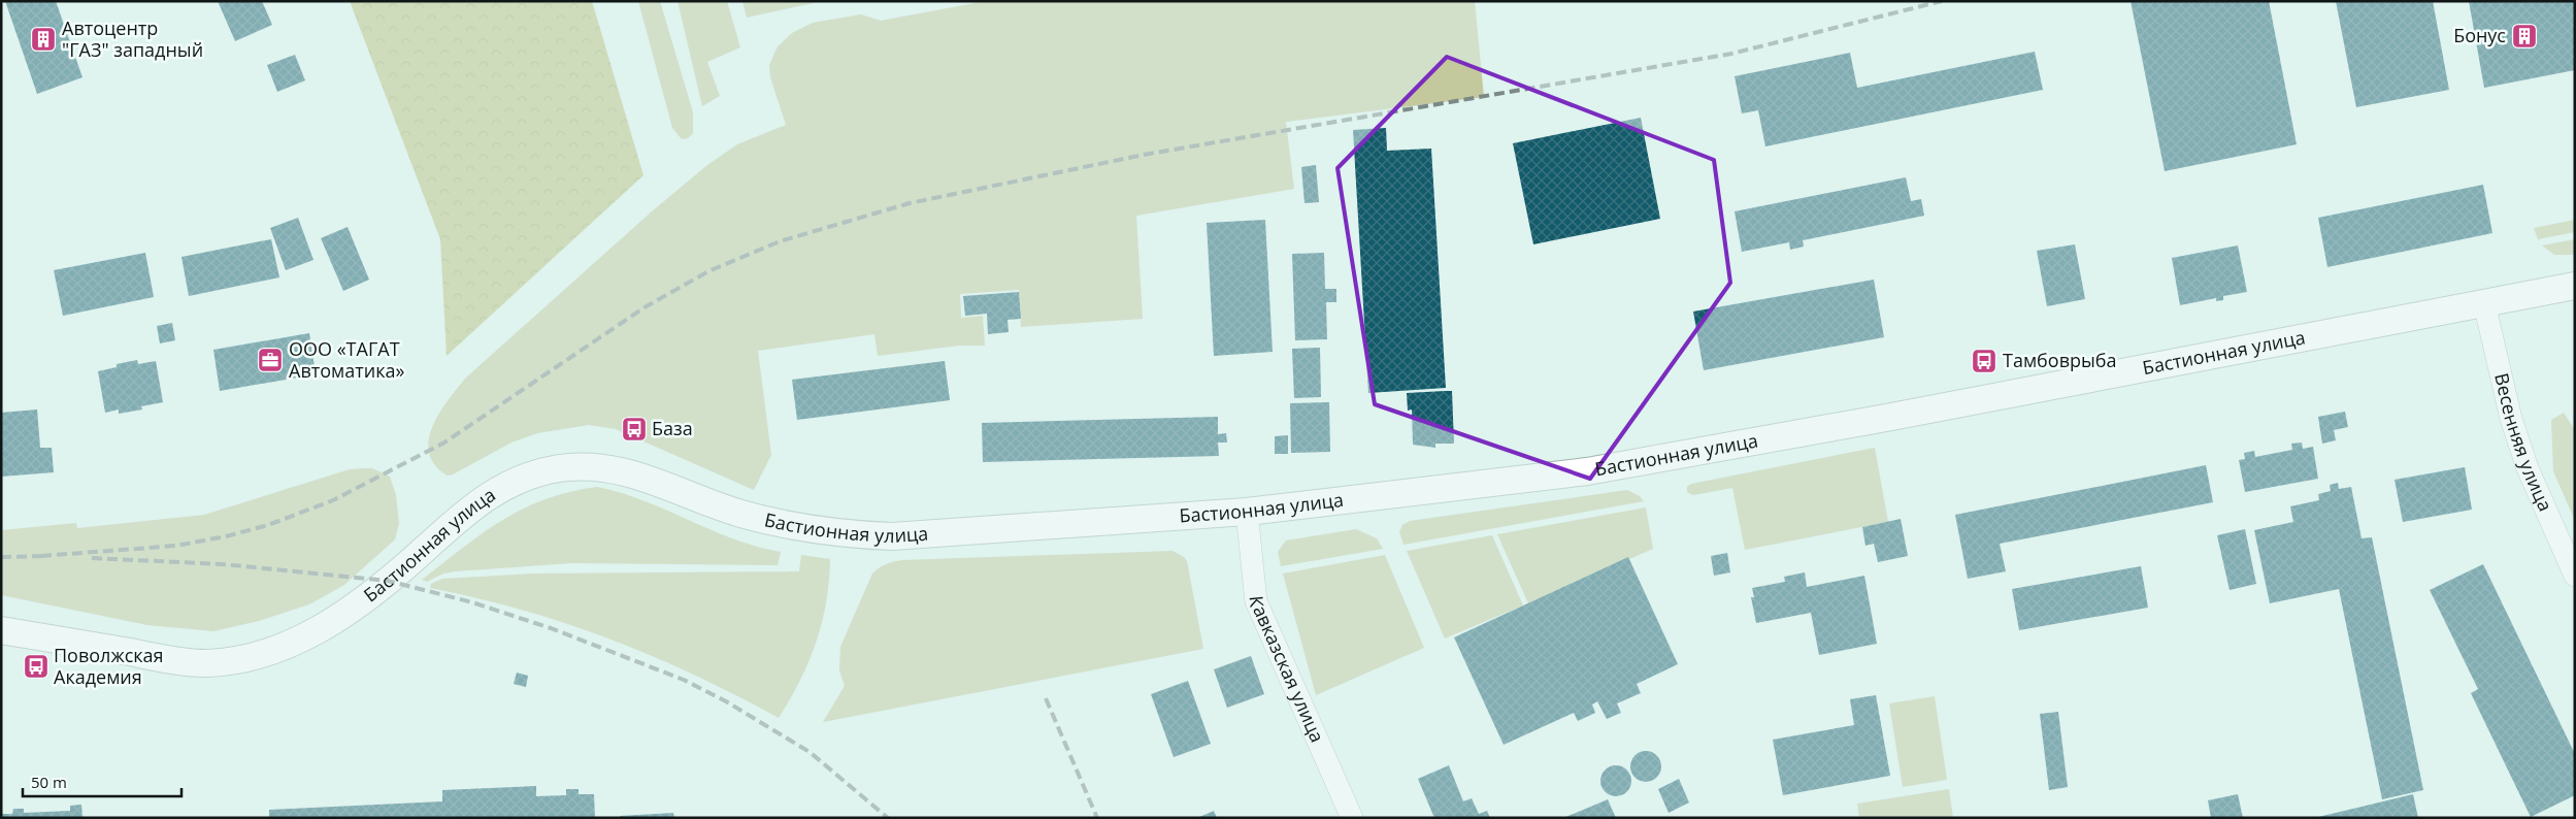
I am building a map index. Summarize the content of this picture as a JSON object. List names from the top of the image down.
{
  "streets": {
    "main road": ["Бастионная улица"],
    "street": ["Весенняя улица", "Кавказская улица"]
  },
  "crossings": [
    ["Бастионная улица", "Весенняя улица"],
    ["Бастионная улица", "Кавказская улица"]
  ],
  "places": {
    "building": ["Бонус", "Автоцентр \"ГАЗ\" западный"],
    "office": ["ООО «ТАГАТ Автоматика»"],
    "bus stop": ["Тамбоврыба", "База", "Поволжская Академия"]
  },
  "scale_bar": "50 m"
}
